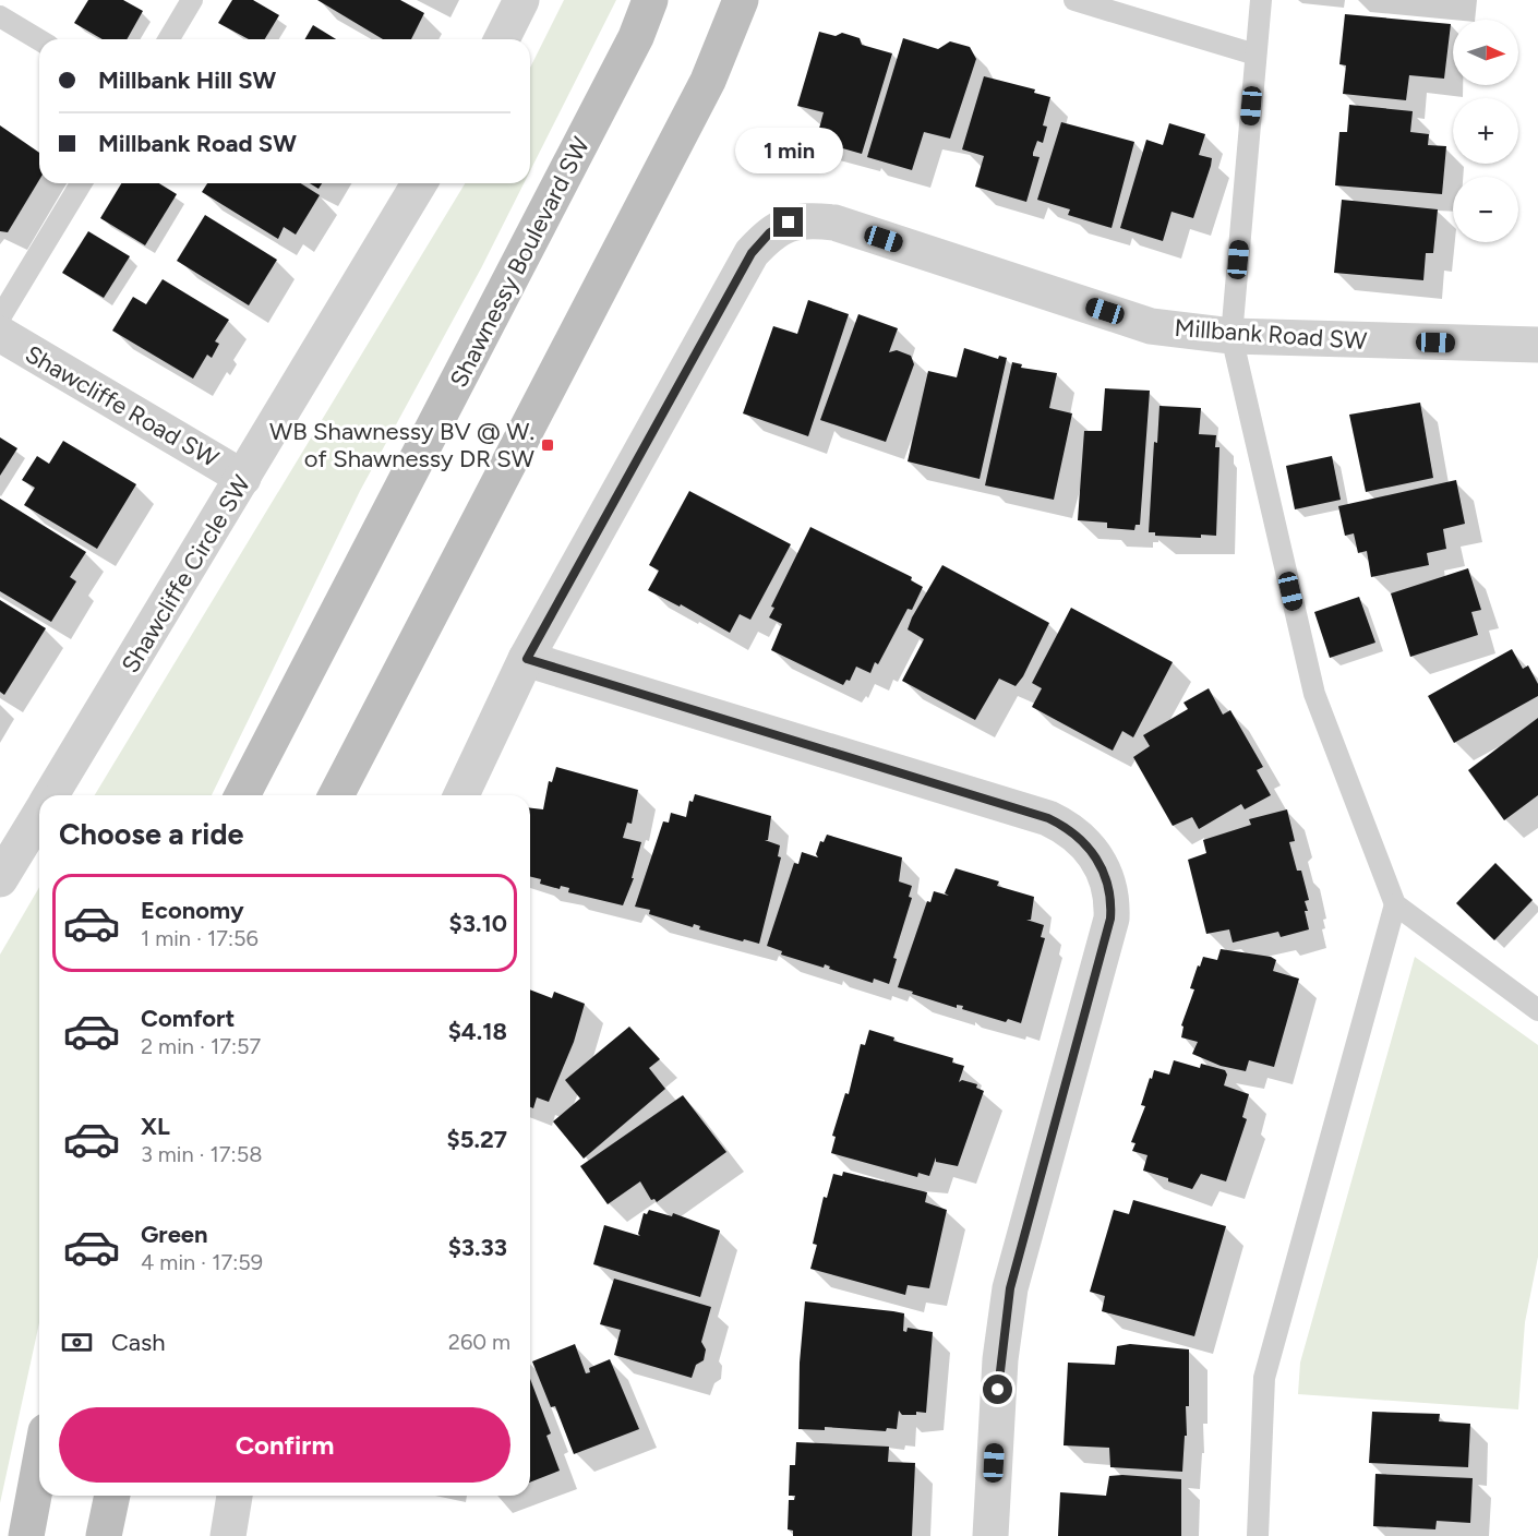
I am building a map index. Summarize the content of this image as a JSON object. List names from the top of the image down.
{
  "streets": {
    "main road": ["Shawnessy Boulevard SW"],
    "street": ["Millbank Road SW", "Shawcliffe Road SW", "Shawcliffe Circle SW"]
  },
  "crossings": [
    ["Shawcliffe Road SW", "Shawcliffe Circle SW"]
  ],
  "places": {
    "transit": ["WB Shawnessy BV @ W. of Shawnessy DR SW"]
  },
  "north": "right",
  "page": {
    "map_buttons": ["+", "−"],
    "banner": ["Millbank Hill SW", "Millbank Road SW"],
    "bubble": "1 min",
    "heading": "Choose a ride",
    "list": [
      {
        "name": "Economy",
        "note": "1 min · 17:56",
        "value": "$3.10"
      },
      {
        "name": "Comfort",
        "note": "2 min · 17:57",
        "value": "$4.18"
      },
      {
        "name": "XL",
        "note": "3 min · 17:58",
        "value": "$5.27"
      },
      {
        "name": "Green",
        "note": "4 min · 17:59",
        "value": "$3.33"
      }
    ],
    "pay": ["Cash", "260 m"],
    "buttons": "Confirm"
  }
}
